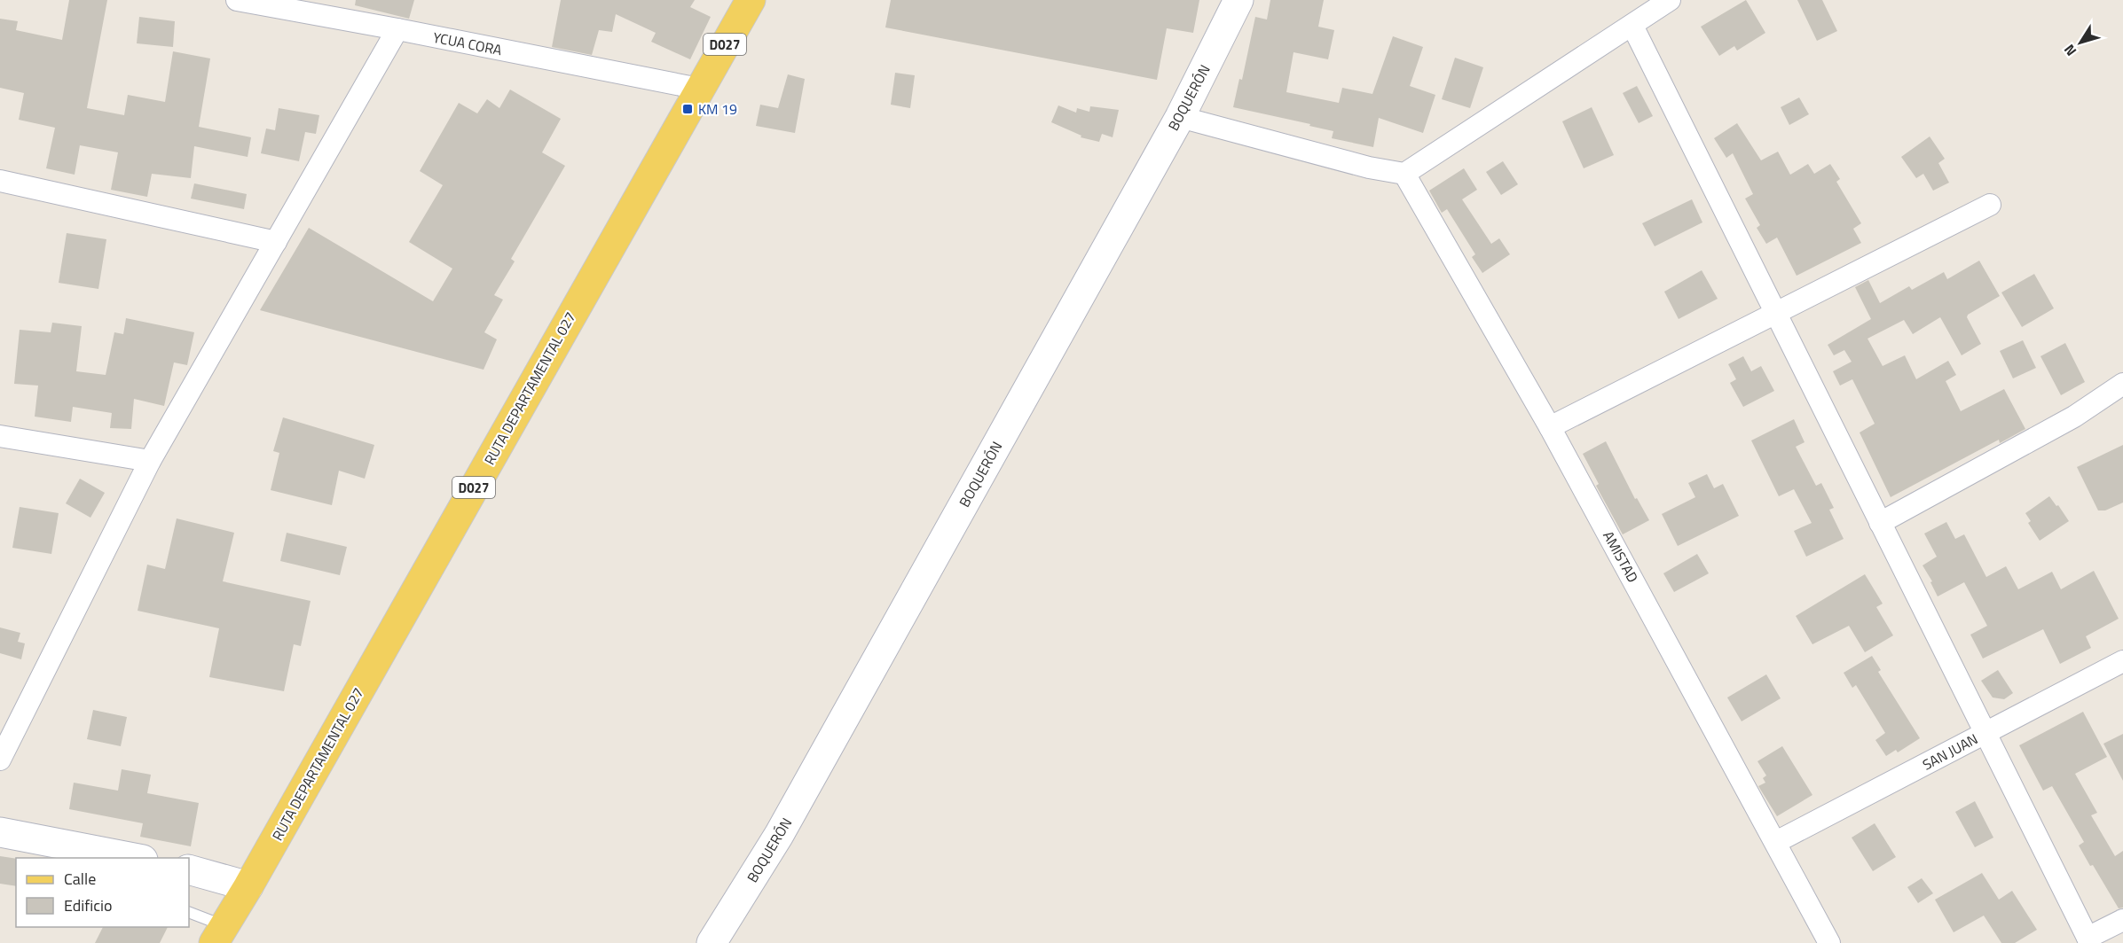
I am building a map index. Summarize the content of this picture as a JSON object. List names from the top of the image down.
{
  "streets": {
    "main road": ["D027", "RUTA DEPARTAMENTAL 027"],
    "street": [
      "YCUA CORA",
      "BOQUERÓN",
      "AMISTAD",
      "SAN JUAN"
    ]
  },
  "crossings": [
    ["YCUA CORA", "RUTA DEPARTAMENTAL 027"],
    ["AMISTAD", "SAN JUAN"]
  ],
  "places": {
    "transit": ["KM 19"]
  },
  "legend": ["Calle", "Edificio"],
  "north": "bottom left"
}
